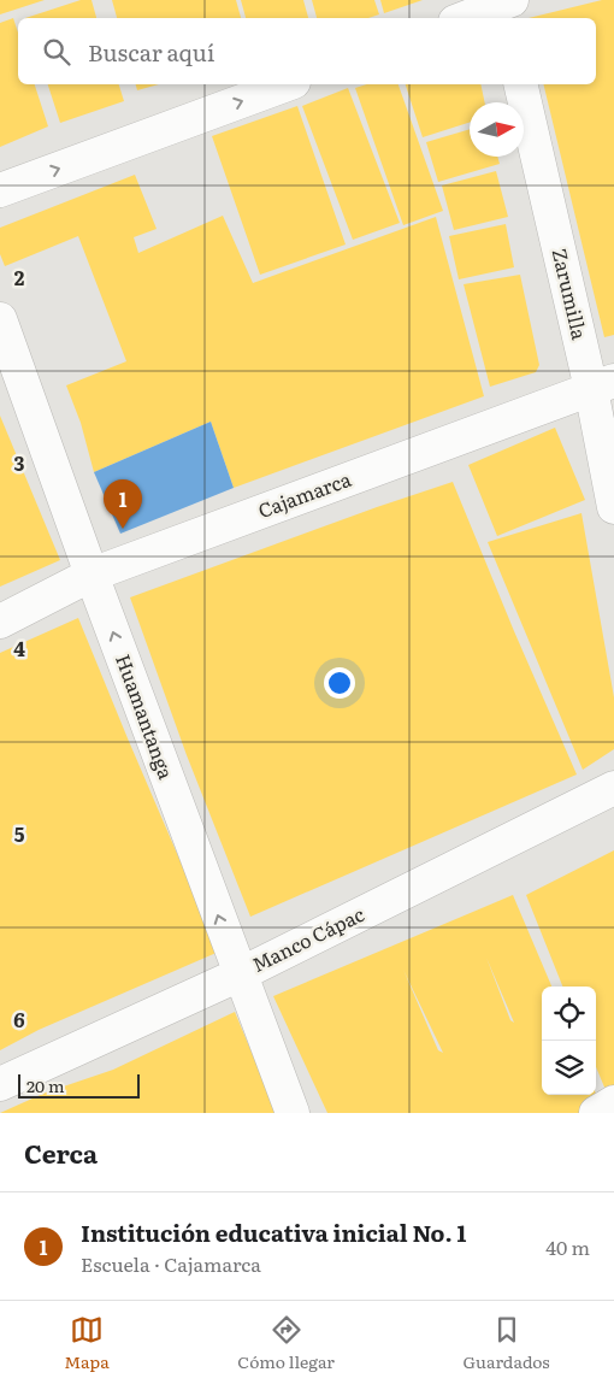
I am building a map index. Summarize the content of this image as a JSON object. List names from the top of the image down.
{
  "streets": {
    "street": [
      "Zarumilla",
      "Cajamarca",
      "Huamantanga",
      "Manco Cápac"
    ]
  },
  "crossings": [
    ["Zarumilla", "Cajamarca"],
    ["Cajamarca", "Huamantanga"],
    ["Huamantanga", "Manco Cápac"]
  ],
  "one_way": ["Huamantanga"],
  "scale_bar": "20 m",
  "north": "right",
  "page": {
    "search": "Buscar aquí",
    "pins": "1",
    "scale": "20 m",
    "heading": "Cerca",
    "list": [
      {
        "mark": "1",
        "name": "Institución educativa inicial No. 1",
        "note": "Escuela · Cajamarca",
        "value": "40 m"
      }
    ],
    "nav": ["Mapa", "Cómo llegar", "Guardados"]
  },
  "grid": {
    "rows": [
      "2",
      "3",
      "4",
      "5",
      "6"
    ]
  }
}
